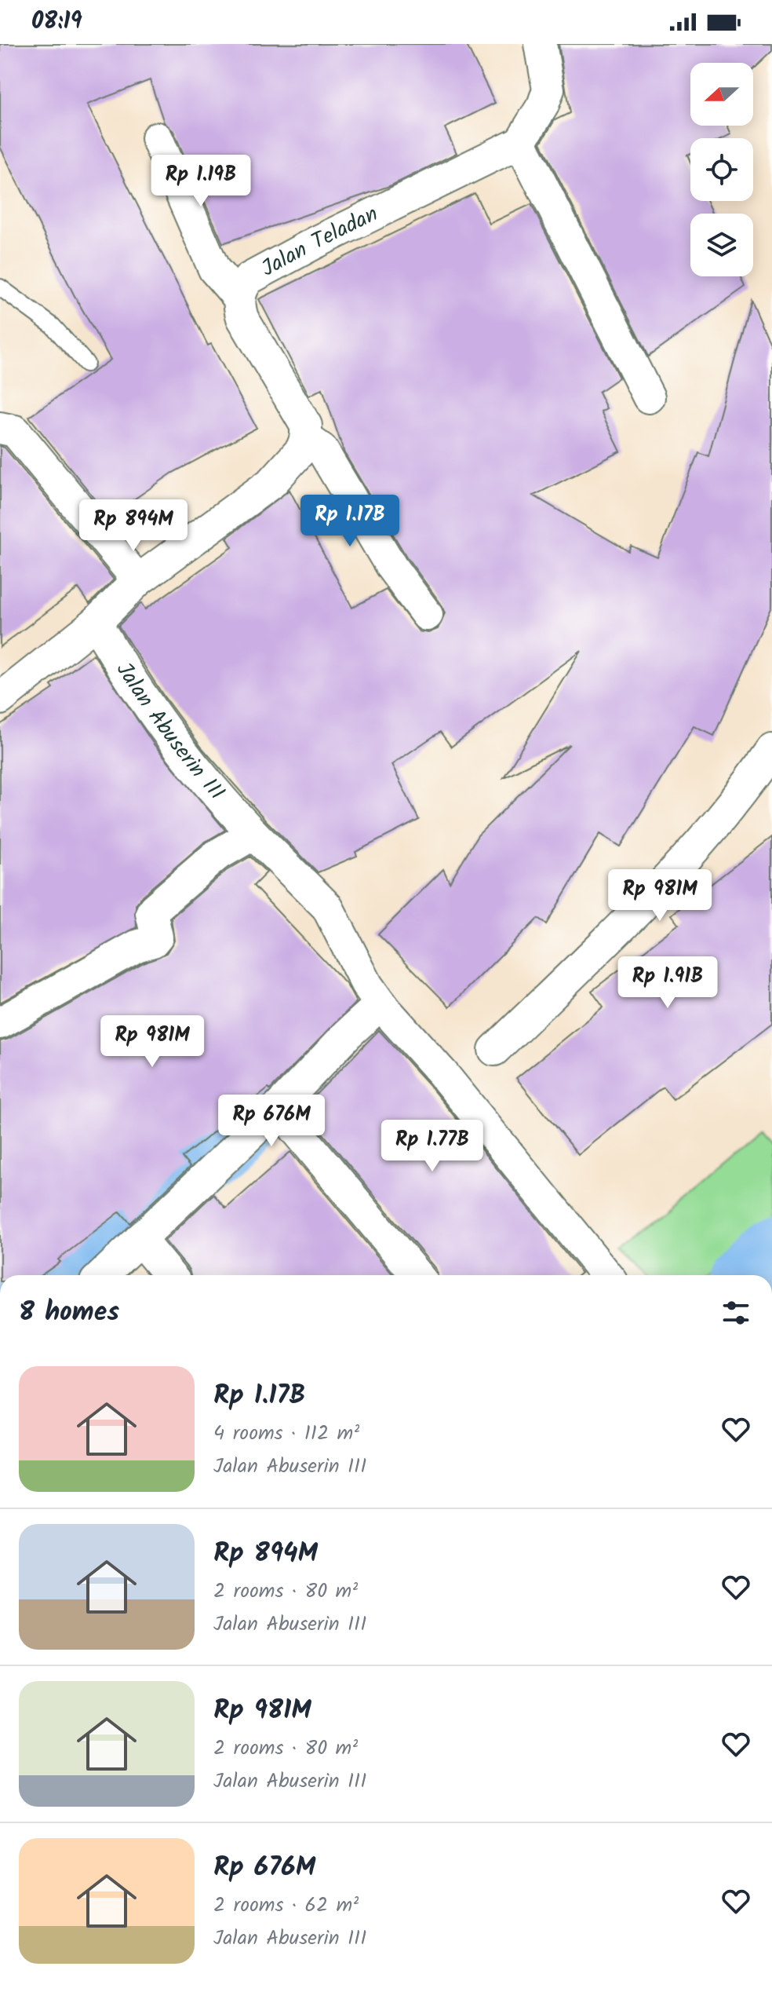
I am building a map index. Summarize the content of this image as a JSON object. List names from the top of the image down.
{
  "streets": {
    "street": ["Jalan Teladan", "Jalan Abuserin III"]
  },
  "north": "left",
  "page": {
    "status": "08:19",
    "price": [
      "Rp 1.19B",
      "Rp 1.17B",
      "Rp 894M",
      "Rp 981M",
      "Rp 1.91B",
      "Rp 981M",
      "Rp 676M",
      "Rp 1.77B"
    ],
    "heading": "8 homes",
    "list": [
      {
        "name": "Rp 1.17B",
        "note": "4 rooms · 112 m² · Jalan Abuserin III"
      },
      {
        "name": "Rp 894M",
        "note": "2 rooms · 80 m² · Jalan Abuserin III"
      },
      {
        "name": "Rp 981M",
        "note": "2 rooms · 80 m² · Jalan Abuserin III"
      },
      {
        "name": "Rp 676M",
        "note": "2 rooms · 62 m² · Jalan Abuserin III"
      }
    ]
  }
}
